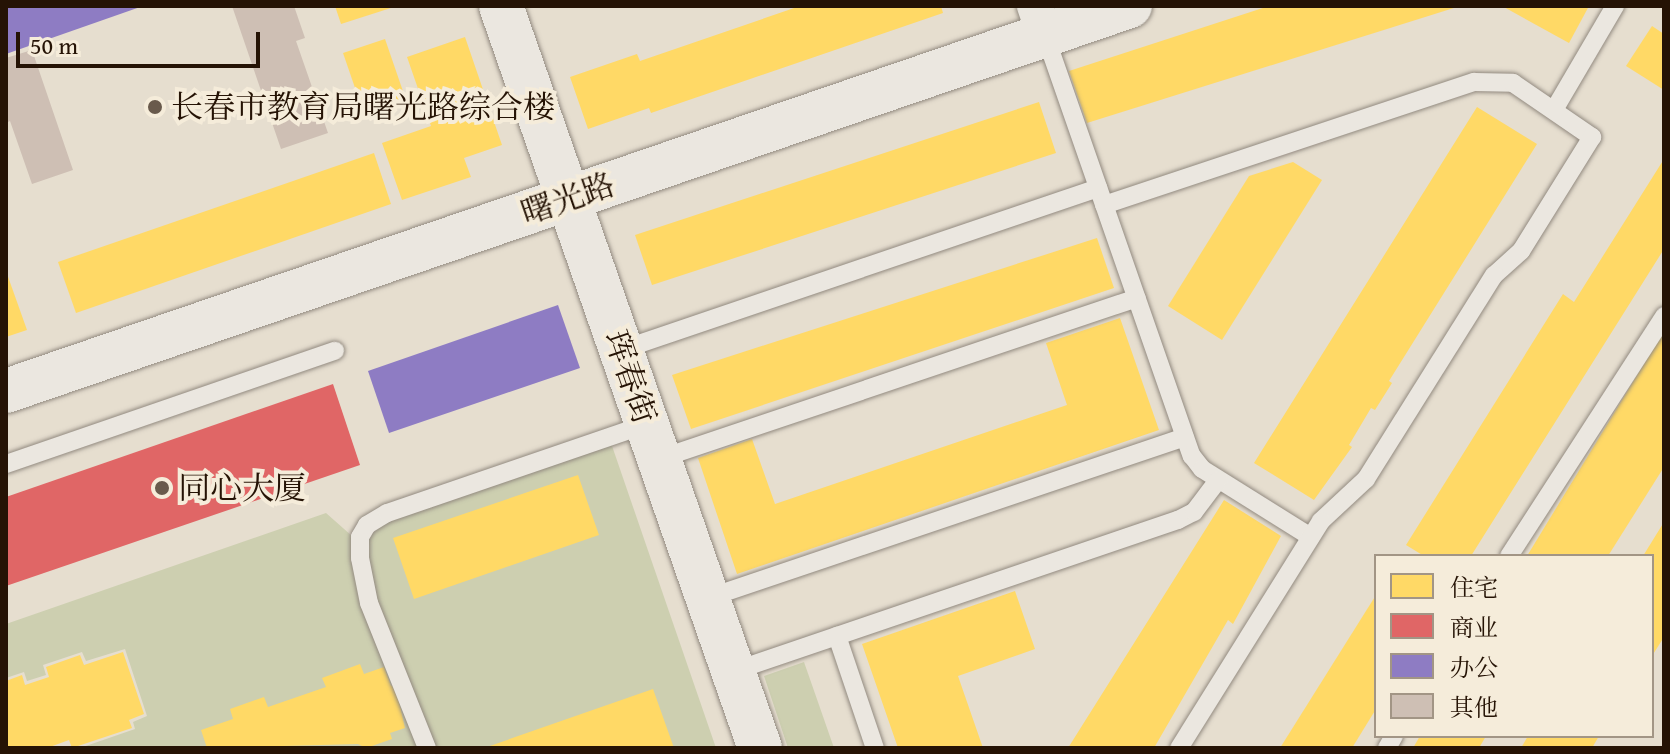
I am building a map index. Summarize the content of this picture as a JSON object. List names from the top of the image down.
{
  "streets": {
    "street": ["曙光路", "珲春街"]
  },
  "crossings": [
    ["曙光路", "珲春街"]
  ],
  "places": ["长春市教育局曙光路综合楼", "同心大厦"],
  "legend": [
    "住宅",
    "商业",
    "办公",
    "其他"
  ],
  "scale_bar": "50 m"
}
